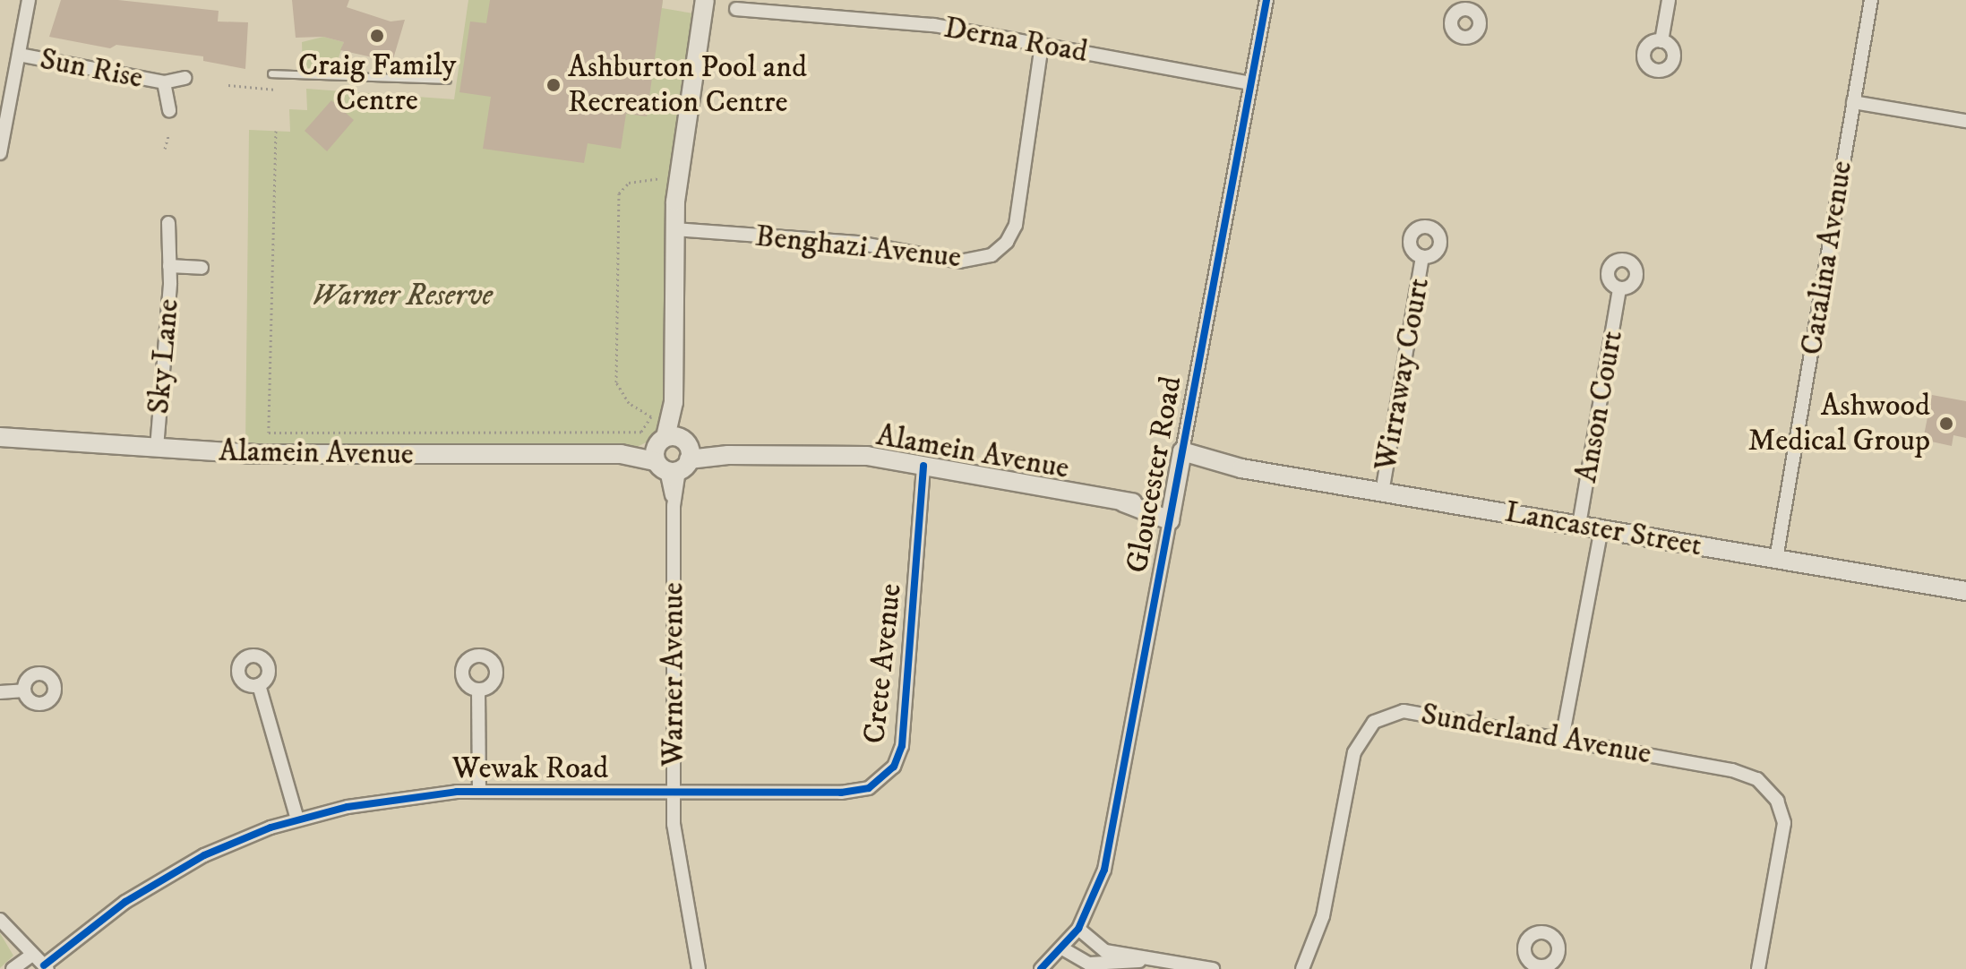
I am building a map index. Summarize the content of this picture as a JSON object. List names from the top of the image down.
{
  "streets": {
    "street": [
      "Derna Road",
      "Sun Rise",
      "Benghazi Avenue",
      "Catalina Avenue",
      "Sky Lane",
      "Wirraway Court",
      "Anson Court",
      "Alamein Avenue",
      "Gloucester Road",
      "Lancaster Street",
      "Crete Avenue",
      "Warner Avenue",
      "Sunderland Avenue",
      "Wewak Road"
    ]
  },
  "crossings": [
    ["Derna Road", "Benghazi Avenue"],
    ["Derna Road", "Gloucester Road"],
    ["Benghazi Avenue", "Warner Avenue"],
    ["Catalina Avenue", "Lancaster Street"],
    ["Sky Lane", "Alamein Avenue"],
    ["Wirraway Court", "Lancaster Street"],
    ["Anson Court", "Lancaster Street"],
    ["Alamein Avenue", "Gloucester Road"],
    ["Alamein Avenue", "Crete Avenue"],
    ["Alamein Avenue", "Warner Avenue"],
    ["Gloucester Road", "Lancaster Street"],
    ["Crete Avenue", "Warner Avenue"],
    ["Crete Avenue", "Wewak Road"],
    ["Warner Avenue", "Wewak Road"]
  ],
  "parks": ["Warner Reserve"],
  "places": ["Craig Family Centre", "Ashburton Pool and Recreation Centre", "Ashwood Medical Group"]
}
